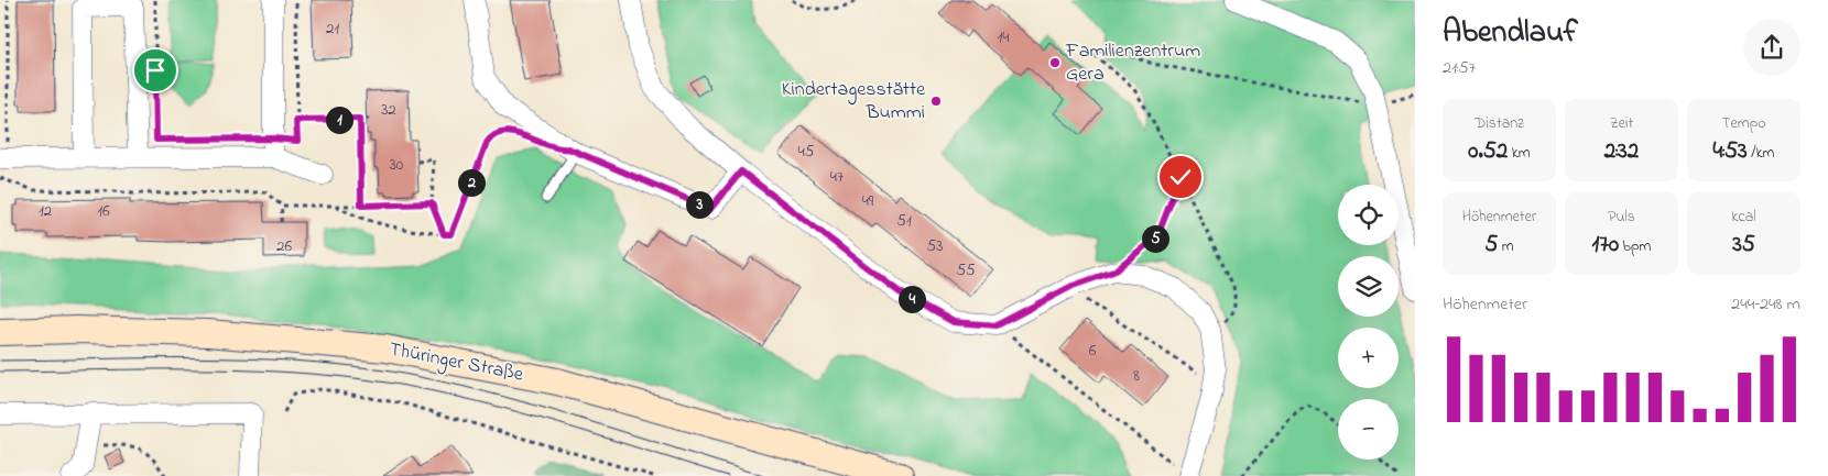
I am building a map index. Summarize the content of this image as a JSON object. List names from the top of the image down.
{
  "streets": {
    "main road": ["Thüringer Straße"]
  },
  "places": ["Familienzentrum Gera", "Kindertagesstätte Bummi"],
  "house_numbers": [
    "21",
    "14",
    "32",
    "45",
    "30",
    "47",
    "49",
    "12",
    "16",
    "51",
    "26",
    "53",
    "55",
    "6",
    "8"
  ],
  "page": {
    "heading": ["Abendlauf", "21:57"],
    "stats": [
      ["Distanz", "0.52 km"],
      ["Zeit", "2:32"],
      ["Tempo", "4:53 /km"],
      ["Höhenmeter", "5 m"],
      ["Puls", "170 bpm"],
      ["kcal", "35"]
    ],
    "pins": [
      "1",
      "2",
      "3",
      "5",
      "4"
    ],
    "map_buttons": ["+", "−"],
    "chart": ["Höhenmeter", "244–248 m"]
  }
}
